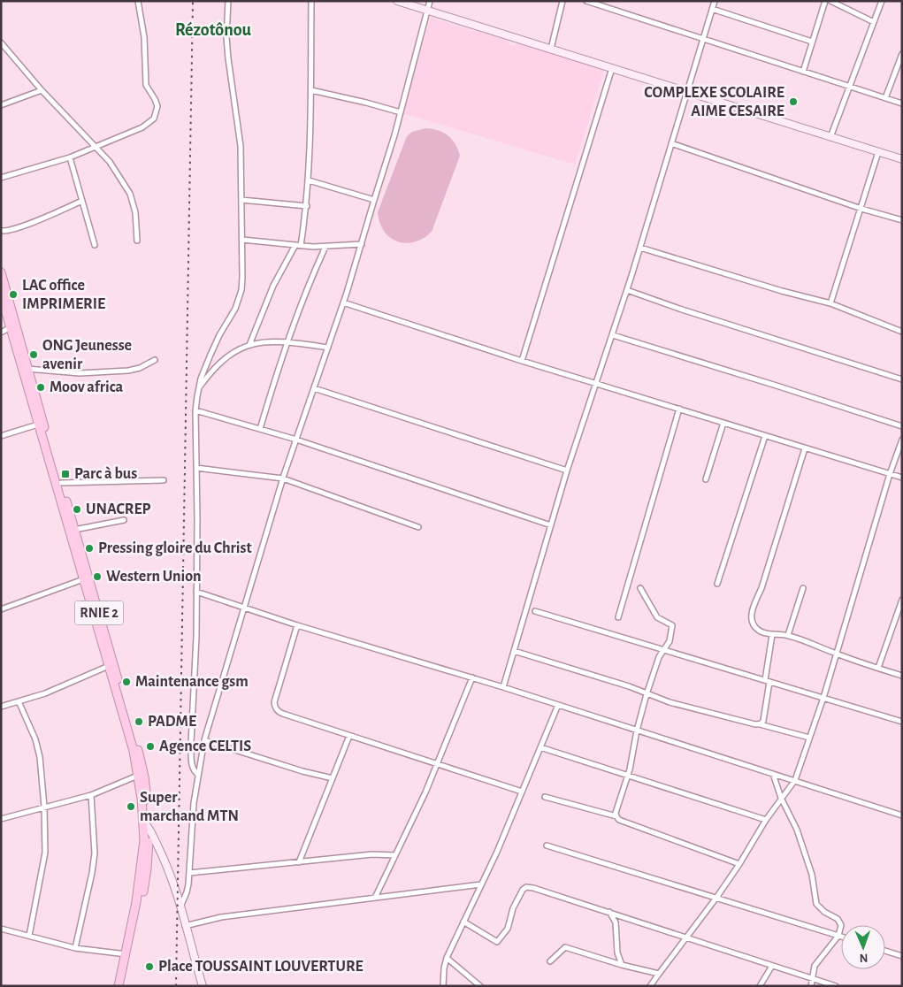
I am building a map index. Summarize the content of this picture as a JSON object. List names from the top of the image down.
{
  "streets": {
    "highway": ["RNIE 2"]
  },
  "districts": ["Rézotônou"],
  "places": {
    "other": [
      "COMPLEXE SCOLAIRE AIME CESAIRE",
      "LAC office IMPRIMERIE",
      "ONG Jeunesse avenir",
      "Moov africa",
      "UNACREP",
      "Pressing gloire du Christ",
      "Western Union",
      "Maintenance gsm",
      "PADME",
      "Agence CELTIS",
      "Super marchand MTN",
      "Place TOUSSAINT LOUVERTURE"
    ],
    "transit": ["Parc à bus"]
  },
  "north": "bottom"
}
